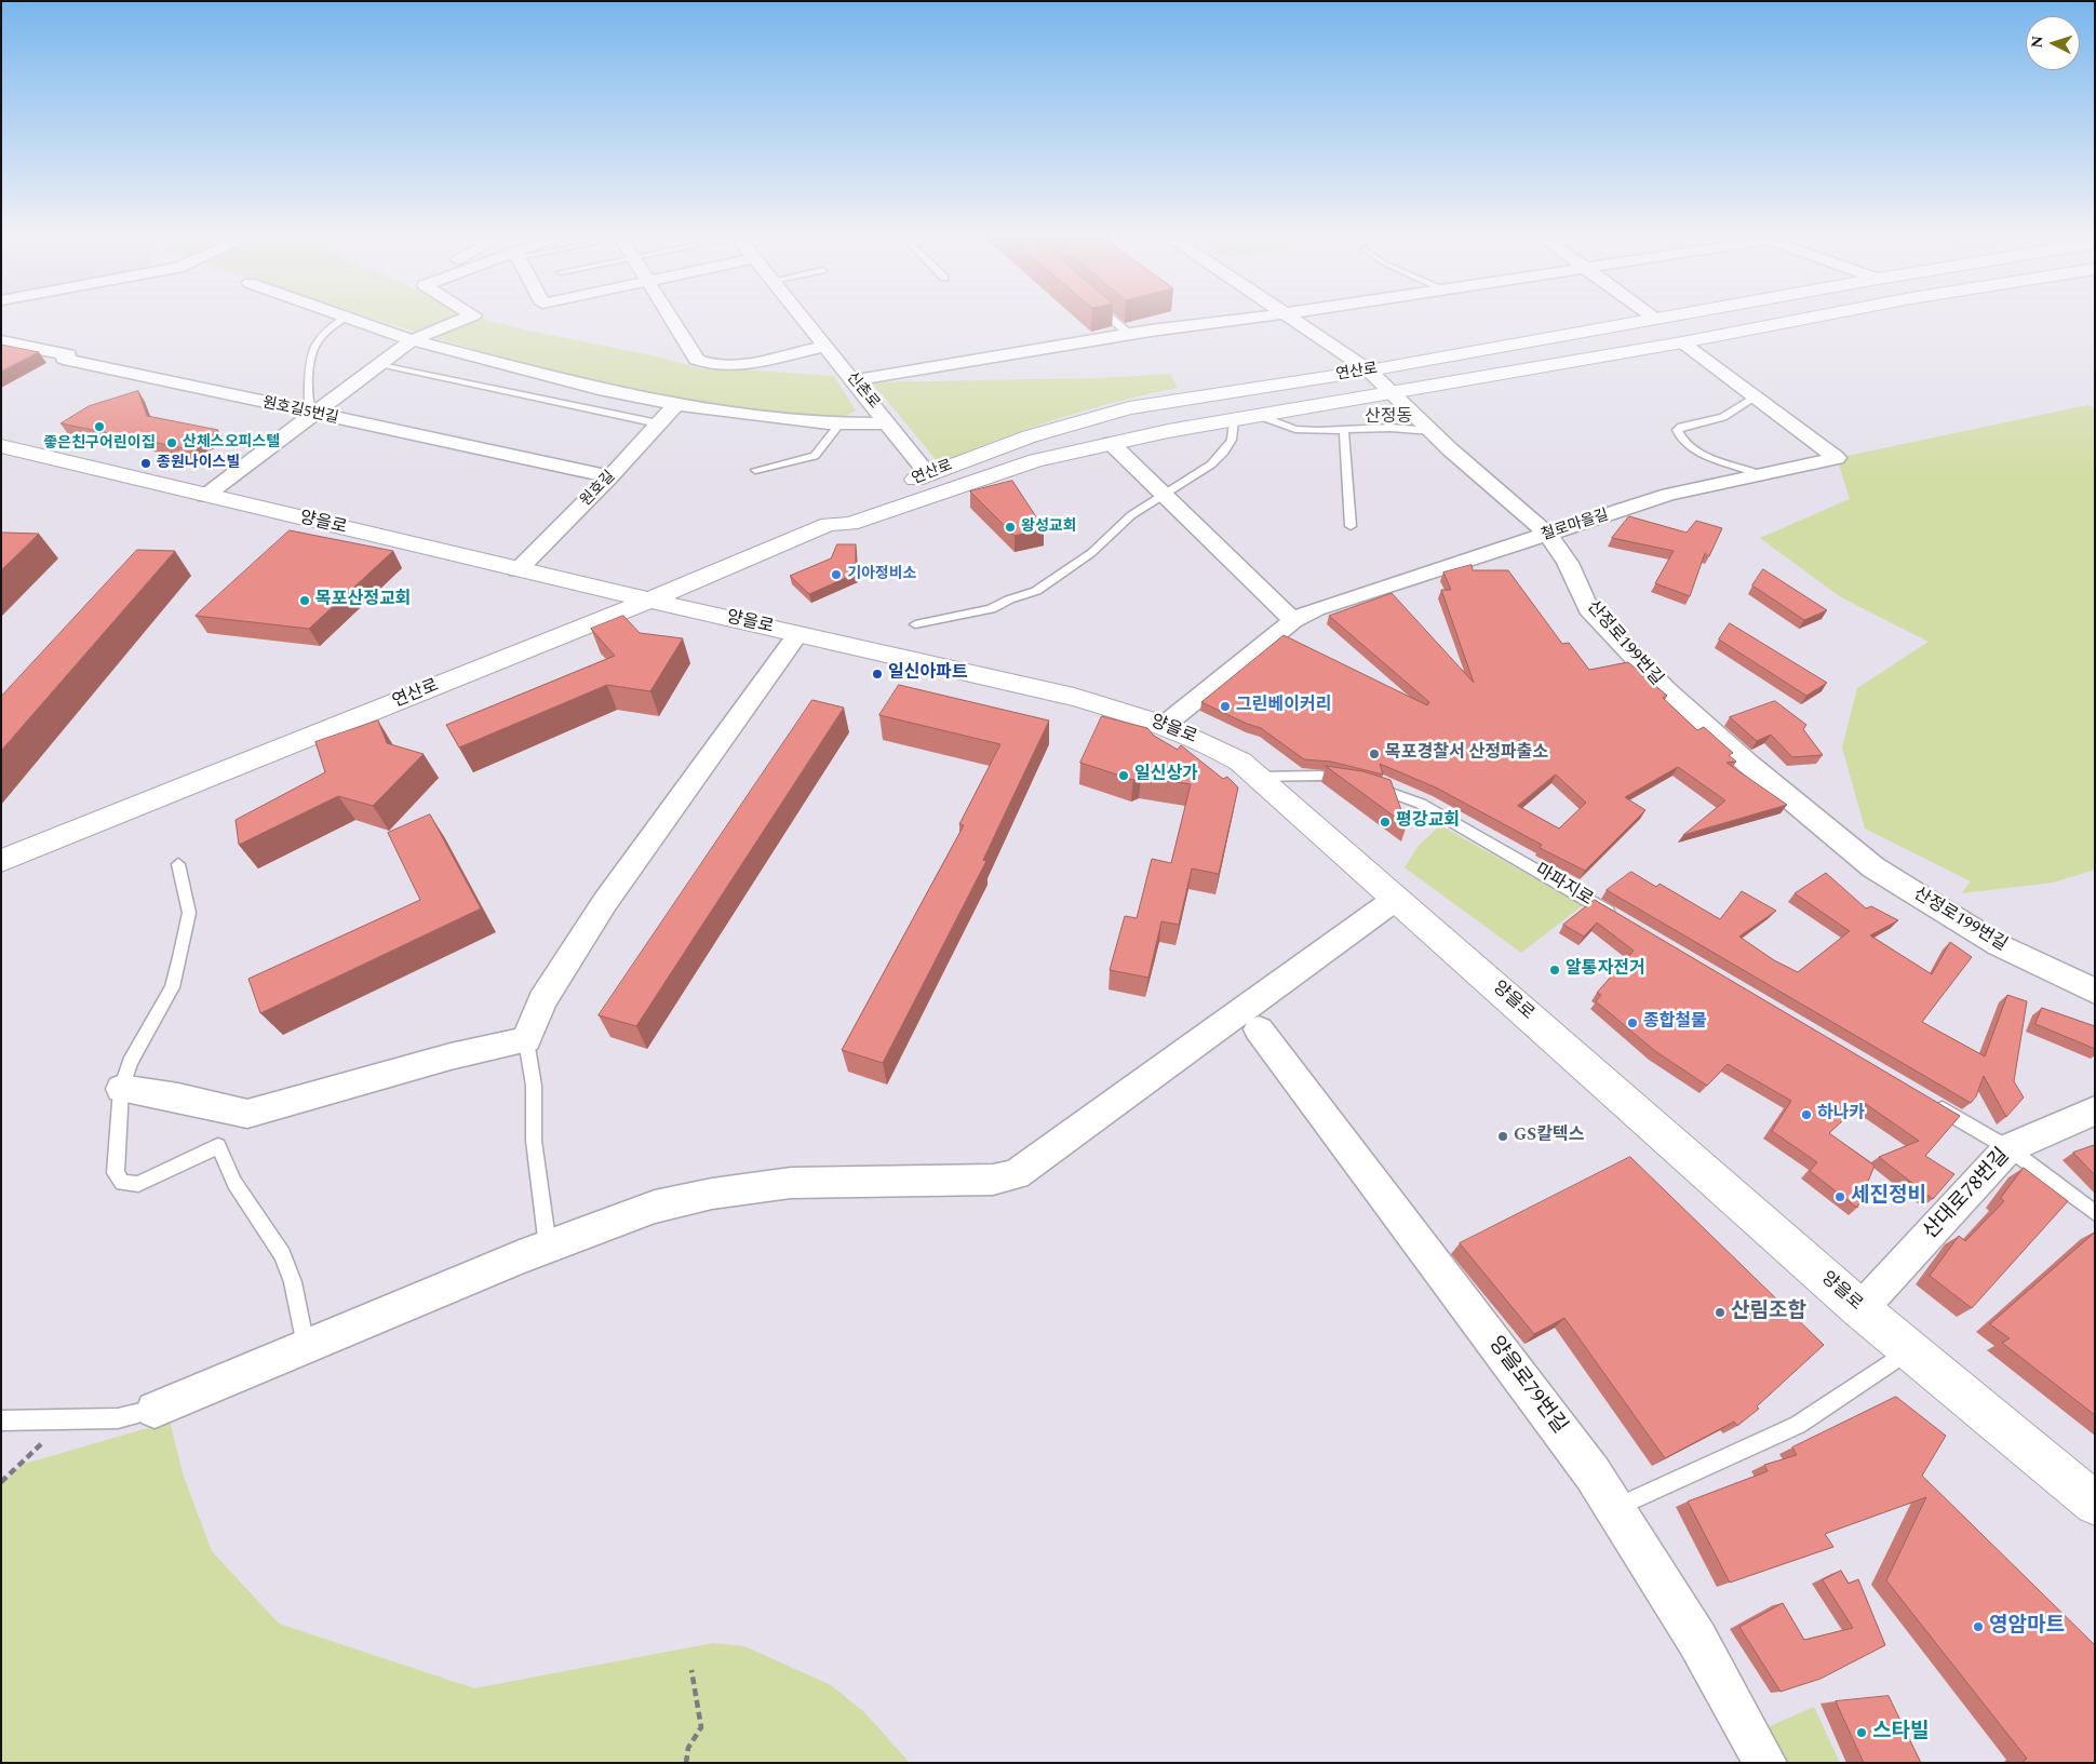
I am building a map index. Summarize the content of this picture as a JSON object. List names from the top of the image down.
{
  "streets": {
    "street": [
      "연산로",
      "신촌로",
      "원호길5번길",
      "원호길",
      "양을로",
      "철로마을길",
      "산정로199번길",
      "산대로78번길",
      "양을로79번길"
    ],
    "lane": ["마파지로"]
  },
  "crossings": [
    ["연산로", "신촌로"],
    ["연산로", "양을로"],
    ["연산로", "철로마을길"],
    ["연산로", "산정로199번길"],
    ["원호길5번길", "원호길"],
    ["원호길", "양을로"],
    ["양을로", "철로마을길"],
    ["양을로", "마파지로"],
    ["양을로", "산대로78번길"],
    ["철로마을길", "산정로199번길"]
  ],
  "districts": ["산정동"],
  "places": [
    "좋은친구어린이집",
    "산체스오피스텔",
    "종원나이스빌",
    "왕성교회",
    "기아정비소",
    "목포산정교회",
    "일신아파트",
    "그린베이커리",
    "목포경찰서 산정파출소",
    "일신상가",
    "평강교회",
    "알통자전거",
    "종합철물",
    "하나카",
    "GS칼텍스",
    "세진정비",
    "산림조합",
    "영암마트",
    "스타빌"
  ],
  "north": "left"
}
